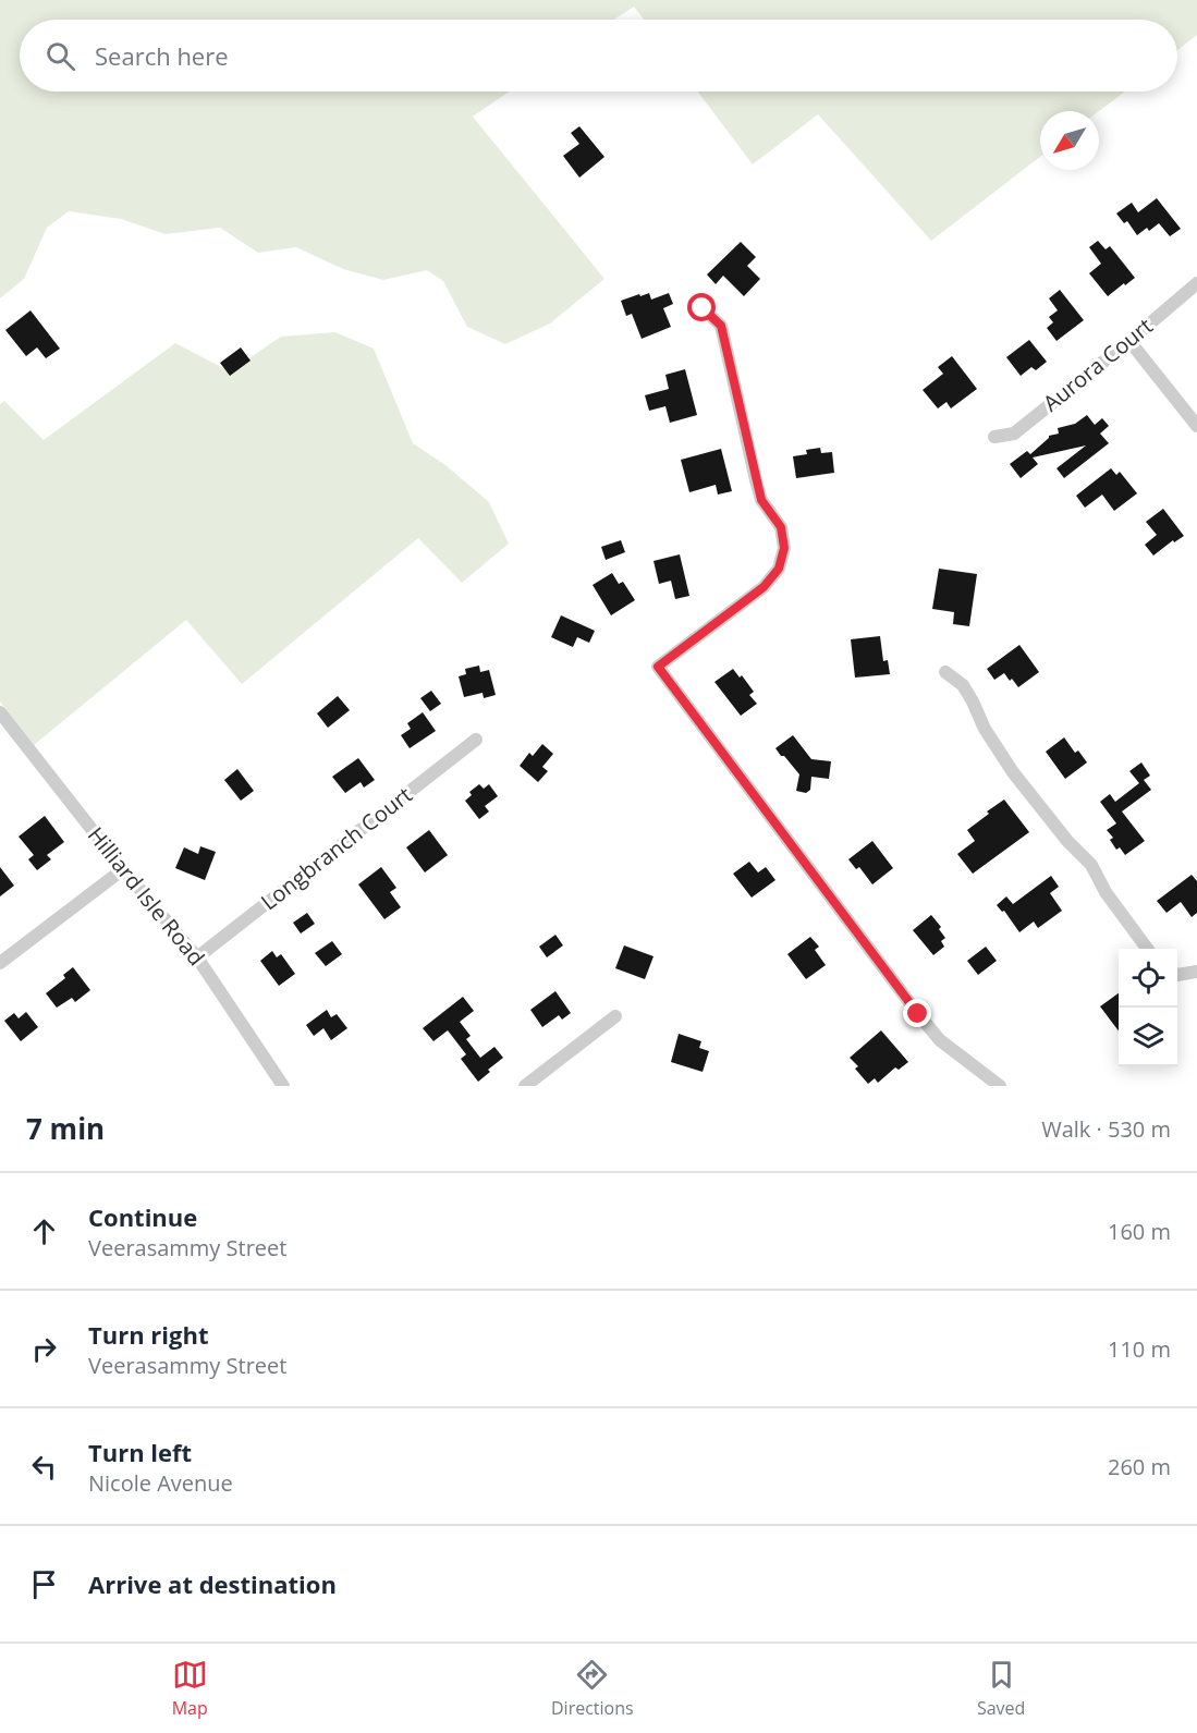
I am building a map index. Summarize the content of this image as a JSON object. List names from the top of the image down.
{
  "streets": {
    "street": ["Aurora Court", "Longbranch Court", "Hilliard Isle Road"]
  },
  "crossings": [
    ["Longbranch Court", "Hilliard Isle Road"]
  ],
  "north": "bottom left",
  "page": {
    "search": "Search here",
    "heading": ["7 min", "Walk · 530 m"],
    "list": [
      ["Continue", "Veerasammy Street", "160 m"],
      ["Turn right", "Veerasammy Street", "110 m"],
      ["Turn left", "Nicole Avenue", "260 m"],
      "Arrive at destination"
    ],
    "nav": ["Map", "Directions", "Saved"]
  }
}
